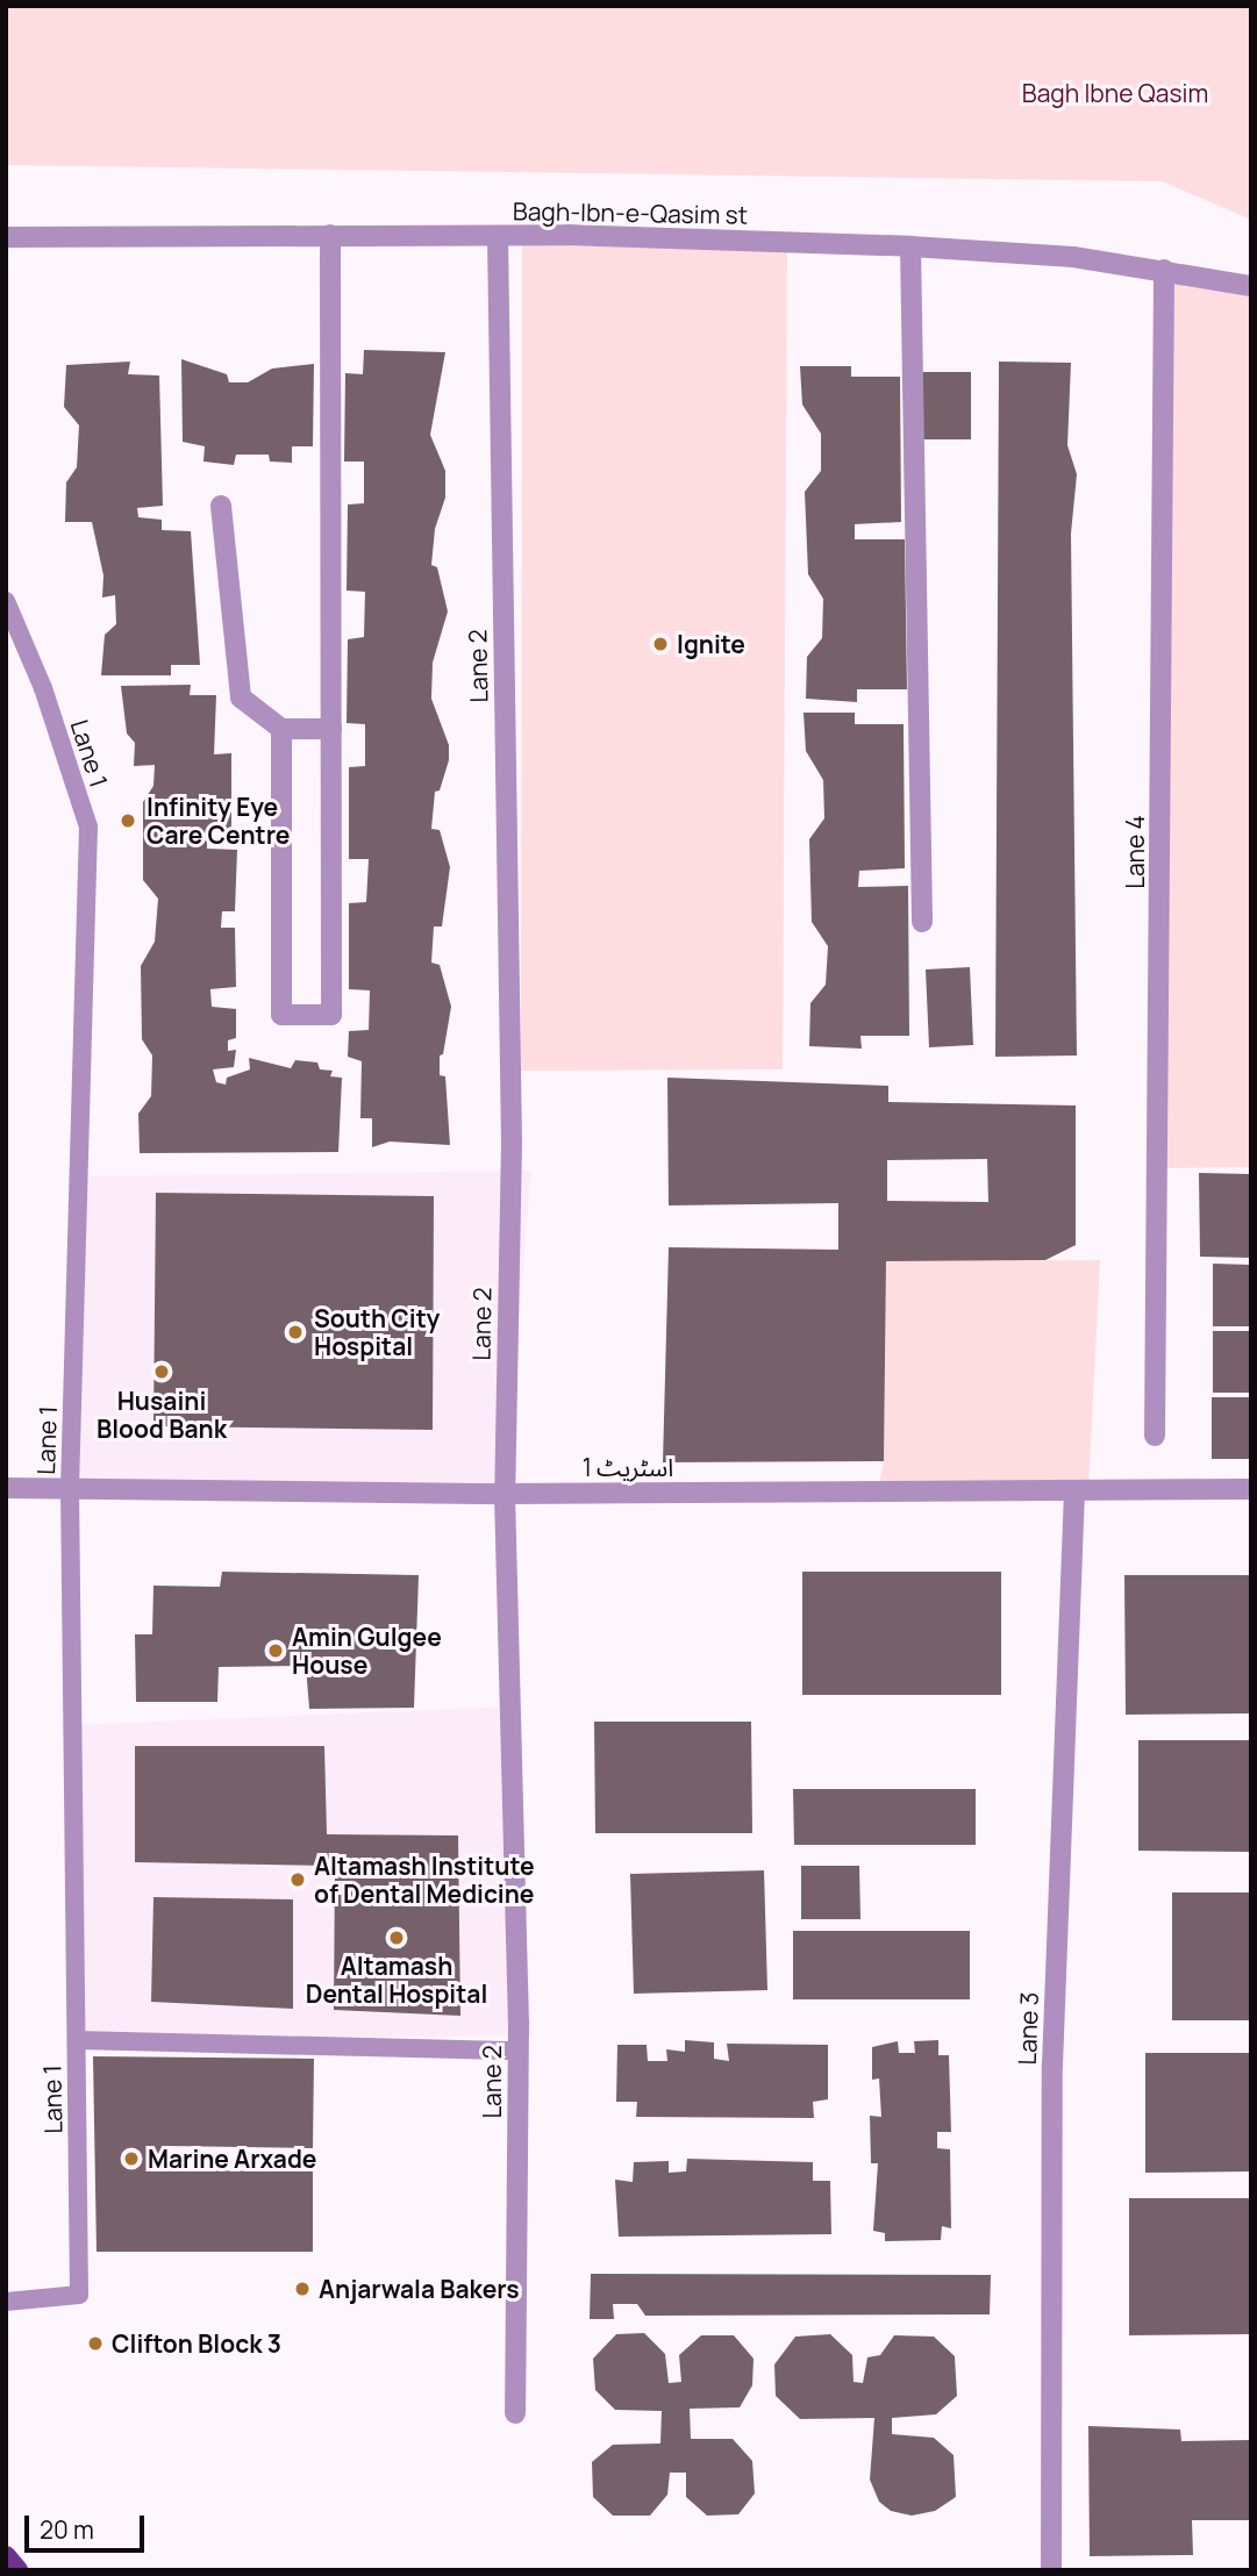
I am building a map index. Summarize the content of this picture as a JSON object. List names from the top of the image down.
{
  "streets": {
    "street": [
      "Bagh-Ibn-e-Qasim st",
      "Lane 2",
      "Lane 4",
      "اسٹریٹ 1",
      "Lane 3"
    ],
    "lane": ["Lane 1"]
  },
  "crossings": [
    ["Bagh-Ibn-e-Qasim st", "Lane 2"],
    ["Bagh-Ibn-e-Qasim st", "Lane 4"],
    ["Lane 2", "اسٹریٹ 1"],
    ["Lane 1", "اسٹریٹ 1"],
    ["اسٹریٹ 1", "Lane 3"]
  ],
  "parks": ["Bagh Ibne Qasim"],
  "places": [
    "Ignite",
    "Infinity Eye Care Centre",
    "South City Hospital",
    "Husaini Blood Bank",
    "Amin Gulgee House",
    "Altamash Institute of Dental Medicine",
    "Altamash Dental Hospital",
    "Marine Arxade",
    "Anjarwala Bakers",
    "Clifton Block 3"
  ],
  "scale_bar": "20 m"
}
